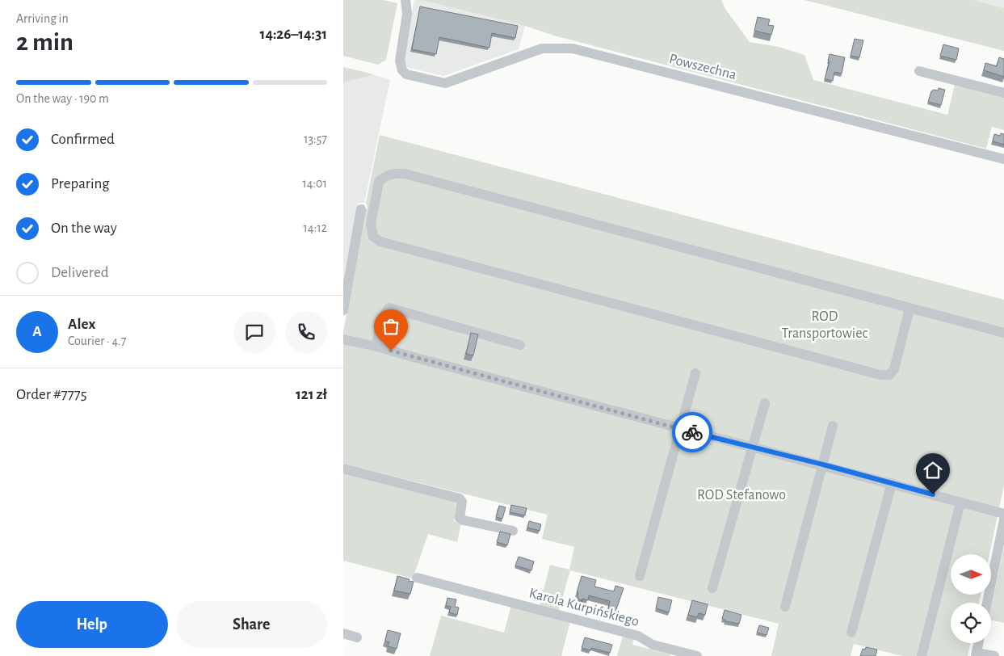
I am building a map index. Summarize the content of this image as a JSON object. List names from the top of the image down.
{
  "streets": {
    "street": ["Powszechna", "Karola Kurpińskiego"]
  },
  "parks": ["ROD Transportowiec", "ROD Stefanowo"],
  "north": "right",
  "page": {
    "heading": ["2 min", "Arriving in", "14:26–14:31"],
    "panel": [
      "Alex",
      "Courier · 4.7",
      "Order #7775",
      "121 zł"
    ],
    "bar": "On the way · 190 m",
    "list": [
      ["Confirmed", "13:57"],
      ["Preparing", "14:01"],
      ["On the way", "14:12"],
      "Delivered"
    ],
    "round": "A",
    "buttons": ["Help", "Share"]
  }
}
